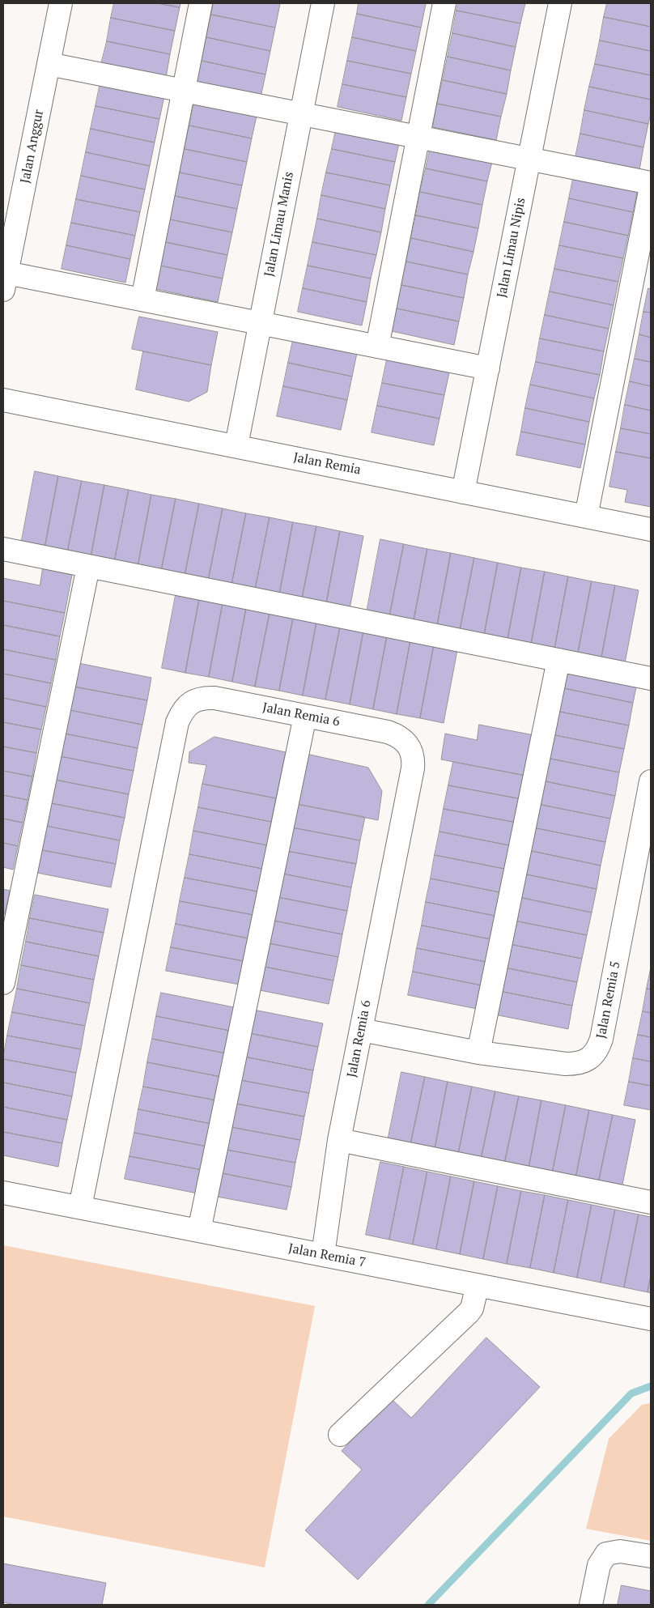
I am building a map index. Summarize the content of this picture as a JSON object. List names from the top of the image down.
{
  "streets": {
    "street": [
      "Jalan Anggur",
      "Jalan Limau Manis",
      "Jalan Limau Nipis",
      "Jalan Remia",
      "Jalan Remia 6",
      "Jalan Remia 5",
      "Jalan Remia 7"
    ]
  },
  "crossings": [
    ["Jalan Limau Manis", "Jalan Remia"],
    ["Jalan Limau Nipis", "Jalan Remia"],
    ["Jalan Remia 6", "Jalan Remia 5"],
    ["Jalan Remia 6", "Jalan Remia 7"]
  ]
}
